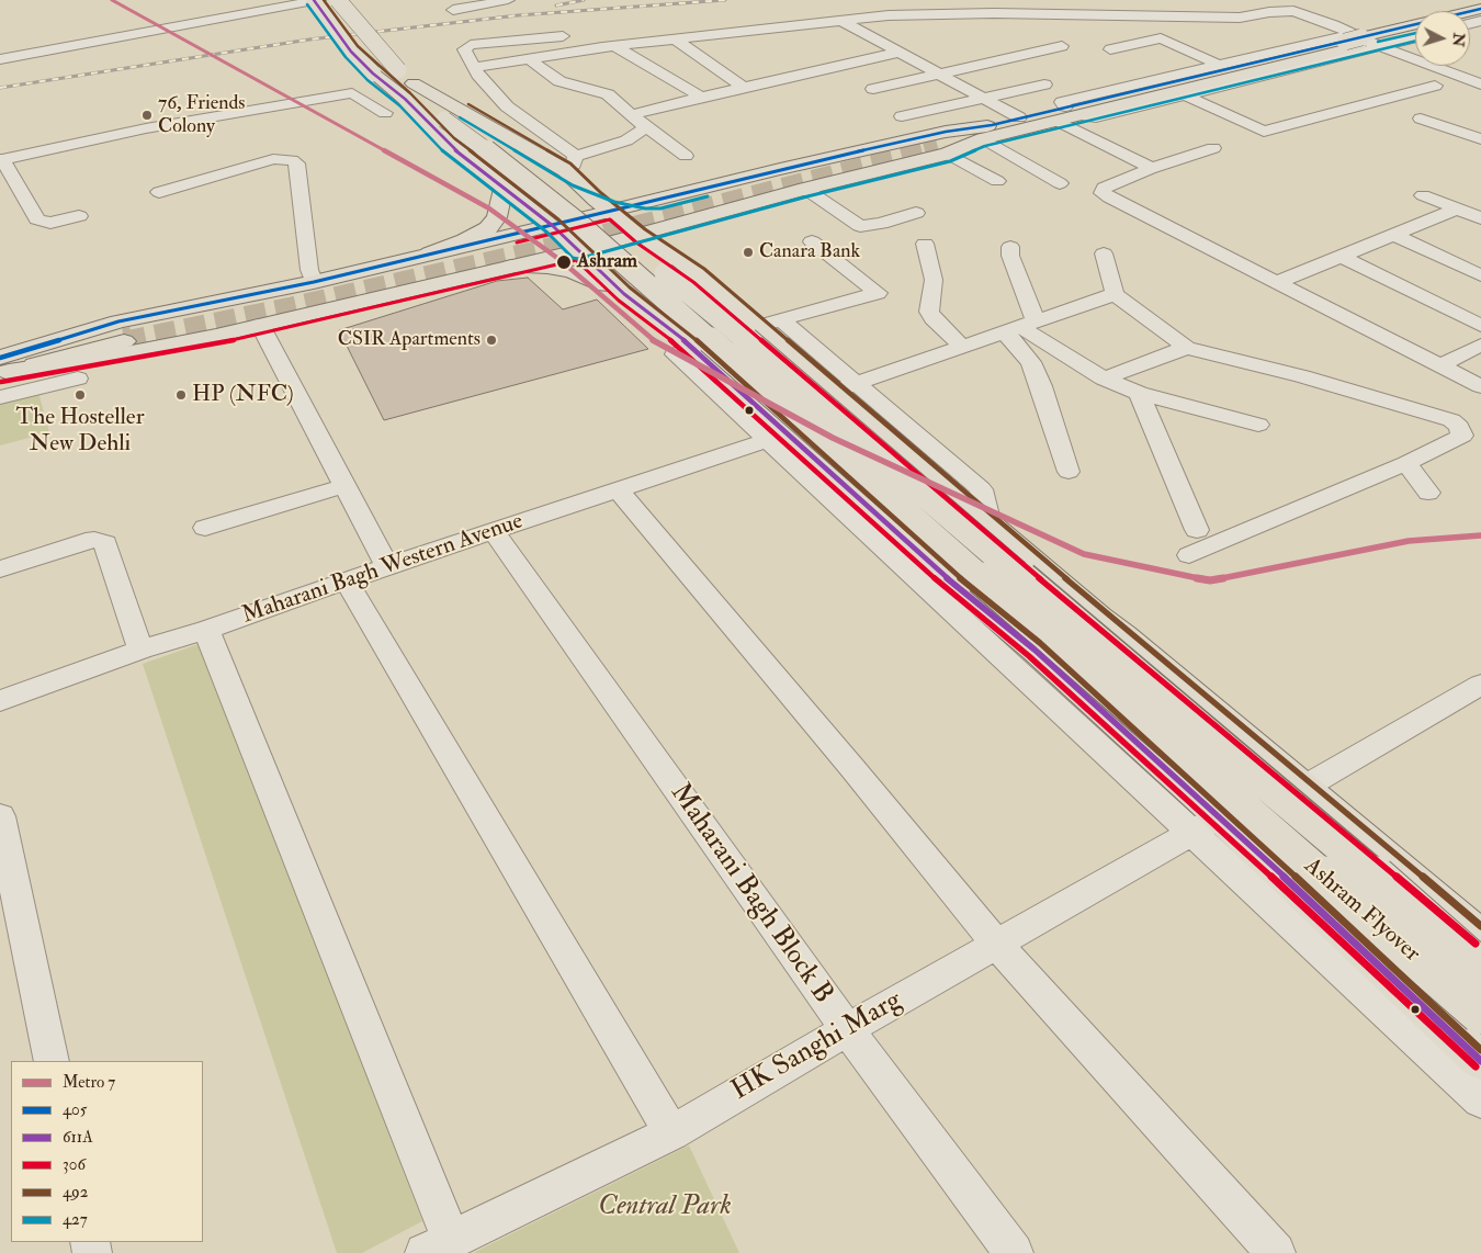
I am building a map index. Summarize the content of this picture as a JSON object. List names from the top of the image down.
{
  "streets": {
    "main road": ["Ashram Flyover"],
    "street": ["Maharani Bagh Western Avenue", "Maharani Bagh Block B", "HK Sanghi Marg"]
  },
  "crossings": [
    ["Maharani Bagh Western Avenue", "Maharani Bagh Block B"],
    ["Maharani Bagh Block B", "HK Sanghi Marg"]
  ],
  "parks": ["Central Park"],
  "places": [
    "76, Friends Colony",
    "Canara Bank",
    "Ashram",
    "CSIR Apartments",
    "The Hosteller New Dehli",
    "HP (NFC)"
  ],
  "lines": [
    "metro line 7",
    "transit line 611A",
    "transit line 492",
    "transit line 427",
    "transit line 405",
    "transit line 306"
  ],
  "legend": [
    "Metro 7",
    "405",
    "611A",
    "306",
    "492",
    "427"
  ],
  "north": "right"
}
